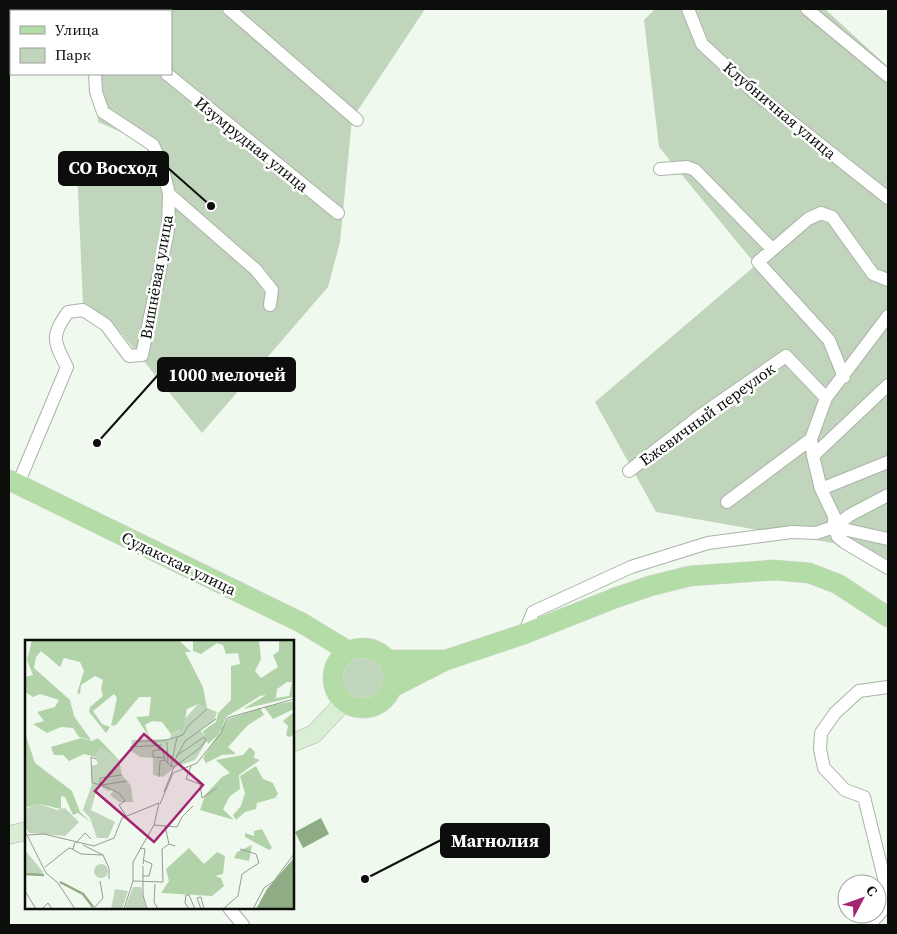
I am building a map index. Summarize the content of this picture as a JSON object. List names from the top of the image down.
{
  "streets": {
    "main road": ["Судакская улица"],
    "street": [
      "Клубничная улица",
      "Изумрудная улица",
      "Вишнёвая улица",
      "Ежевичный переулок"
    ]
  },
  "crossings": [
    ["Вишнёвая улица", "Судакская улица"]
  ],
  "places": ["СО Восход", "1000 мелочей", "Магнолия"],
  "legend": ["Улица", "Парк"],
  "north": "top right"
}
